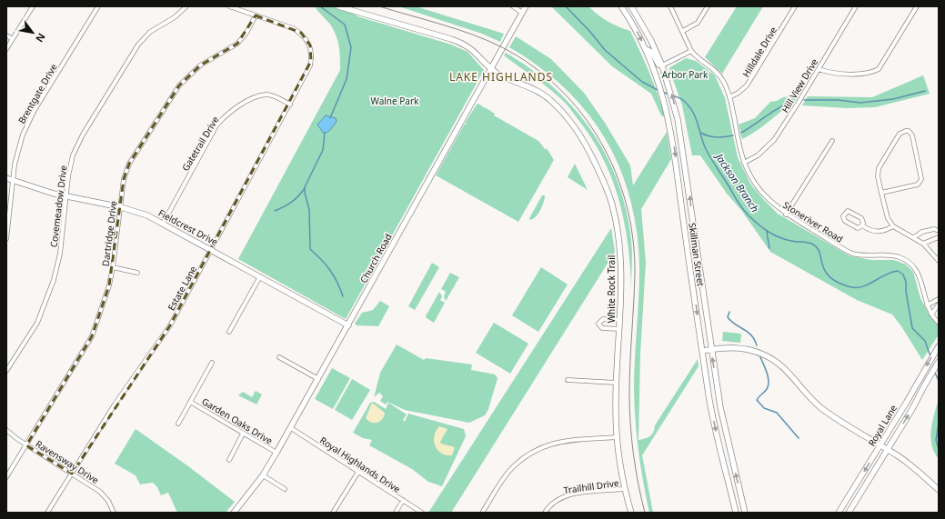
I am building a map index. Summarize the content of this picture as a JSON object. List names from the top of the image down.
{
  "streets": {
    "street": [
      "Hilldale Drive",
      "Hill View Drive",
      "Brentgate Drive",
      "Gatetrail Drive",
      "Covemeadow Drive",
      "Stoneriver Road",
      "Fieldcrest Drive",
      "Dartridge Drive",
      "Skillman Street",
      "Church Road",
      "Estate Lane",
      "White Rock Trail",
      "Garden Oaks Drive",
      "Royal Lane",
      "Ravensway Drive",
      "Royal Highlands Drive",
      "Trailhill Drive"
    ]
  },
  "crossings": [
    ["Hilldale Drive", "Stoneriver Road"],
    ["Hill View Drive", "Stoneriver Road"],
    ["Brentgate Drive", "Fieldcrest Drive"],
    ["Gatetrail Drive", "Fieldcrest Drive"],
    ["Gatetrail Drive", "Estate Lane"],
    ["Covemeadow Drive", "Fieldcrest Drive"],
    ["Fieldcrest Drive", "Dartridge Drive"],
    ["Fieldcrest Drive", "Church Road"],
    ["Fieldcrest Drive", "Estate Lane"],
    ["Dartridge Drive", "Estate Lane"],
    ["Dartridge Drive", "Ravensway Drive"],
    ["Church Road", "White Rock Trail"],
    ["Church Road", "Garden Oaks Drive"],
    ["Church Road", "Royal Highlands Drive"],
    ["Estate Lane", "Ravensway Drive"],
    ["White Rock Trail", "Trailhill Drive"]
  ],
  "districts": ["LAKE HIGHLANDS"],
  "water": ["Jackson Branch"],
  "parks": ["Arbor Park", "Walne Park"],
  "north": "bottom right"
}
